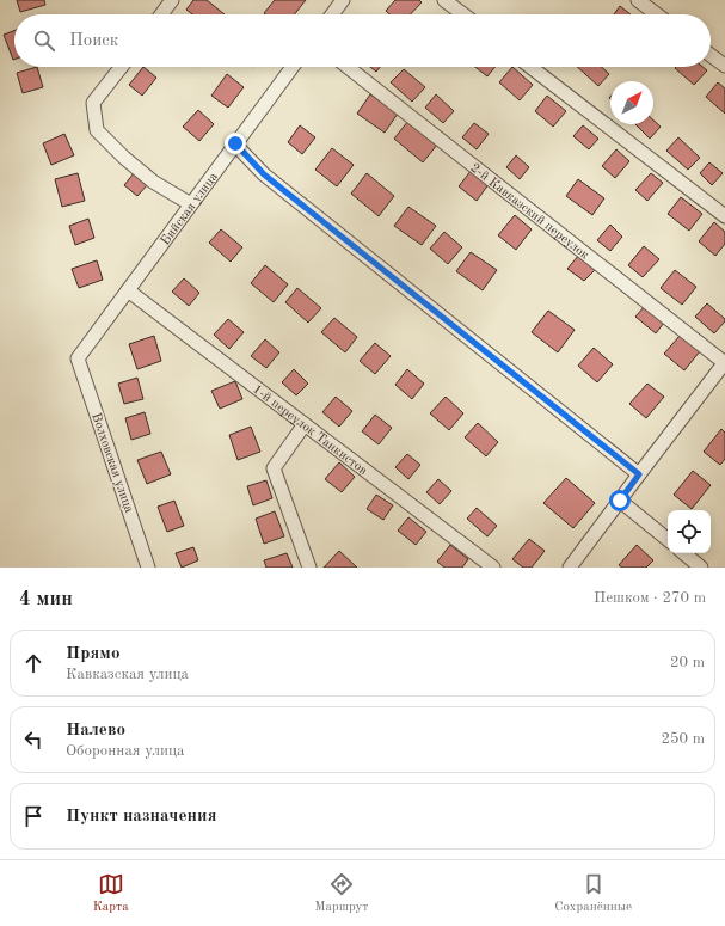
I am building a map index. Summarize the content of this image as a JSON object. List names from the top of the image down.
{
  "streets": {
    "street": [
      "Бийская улица",
      "2-й Кавказский переулок",
      "1-й переулок Танкистов",
      "Волховская улица"
    ]
  },
  "crossings": [
    ["Бийская улица", "1-й переулок Танкистов"],
    ["Бийская улица", "Волховская улица"]
  ],
  "north": "top right",
  "page": {
    "search": "Поиск",
    "heading": ["4 мин", "Пешком · 270 m"],
    "list": [
      ["Прямо", "Кавказская улица", "20 m"],
      ["Налево", "Оборонная улица", "250 m"],
      "Пункт назначения"
    ],
    "nav": ["Карта", "Маршрут", "Сохранённые"]
  }
}
